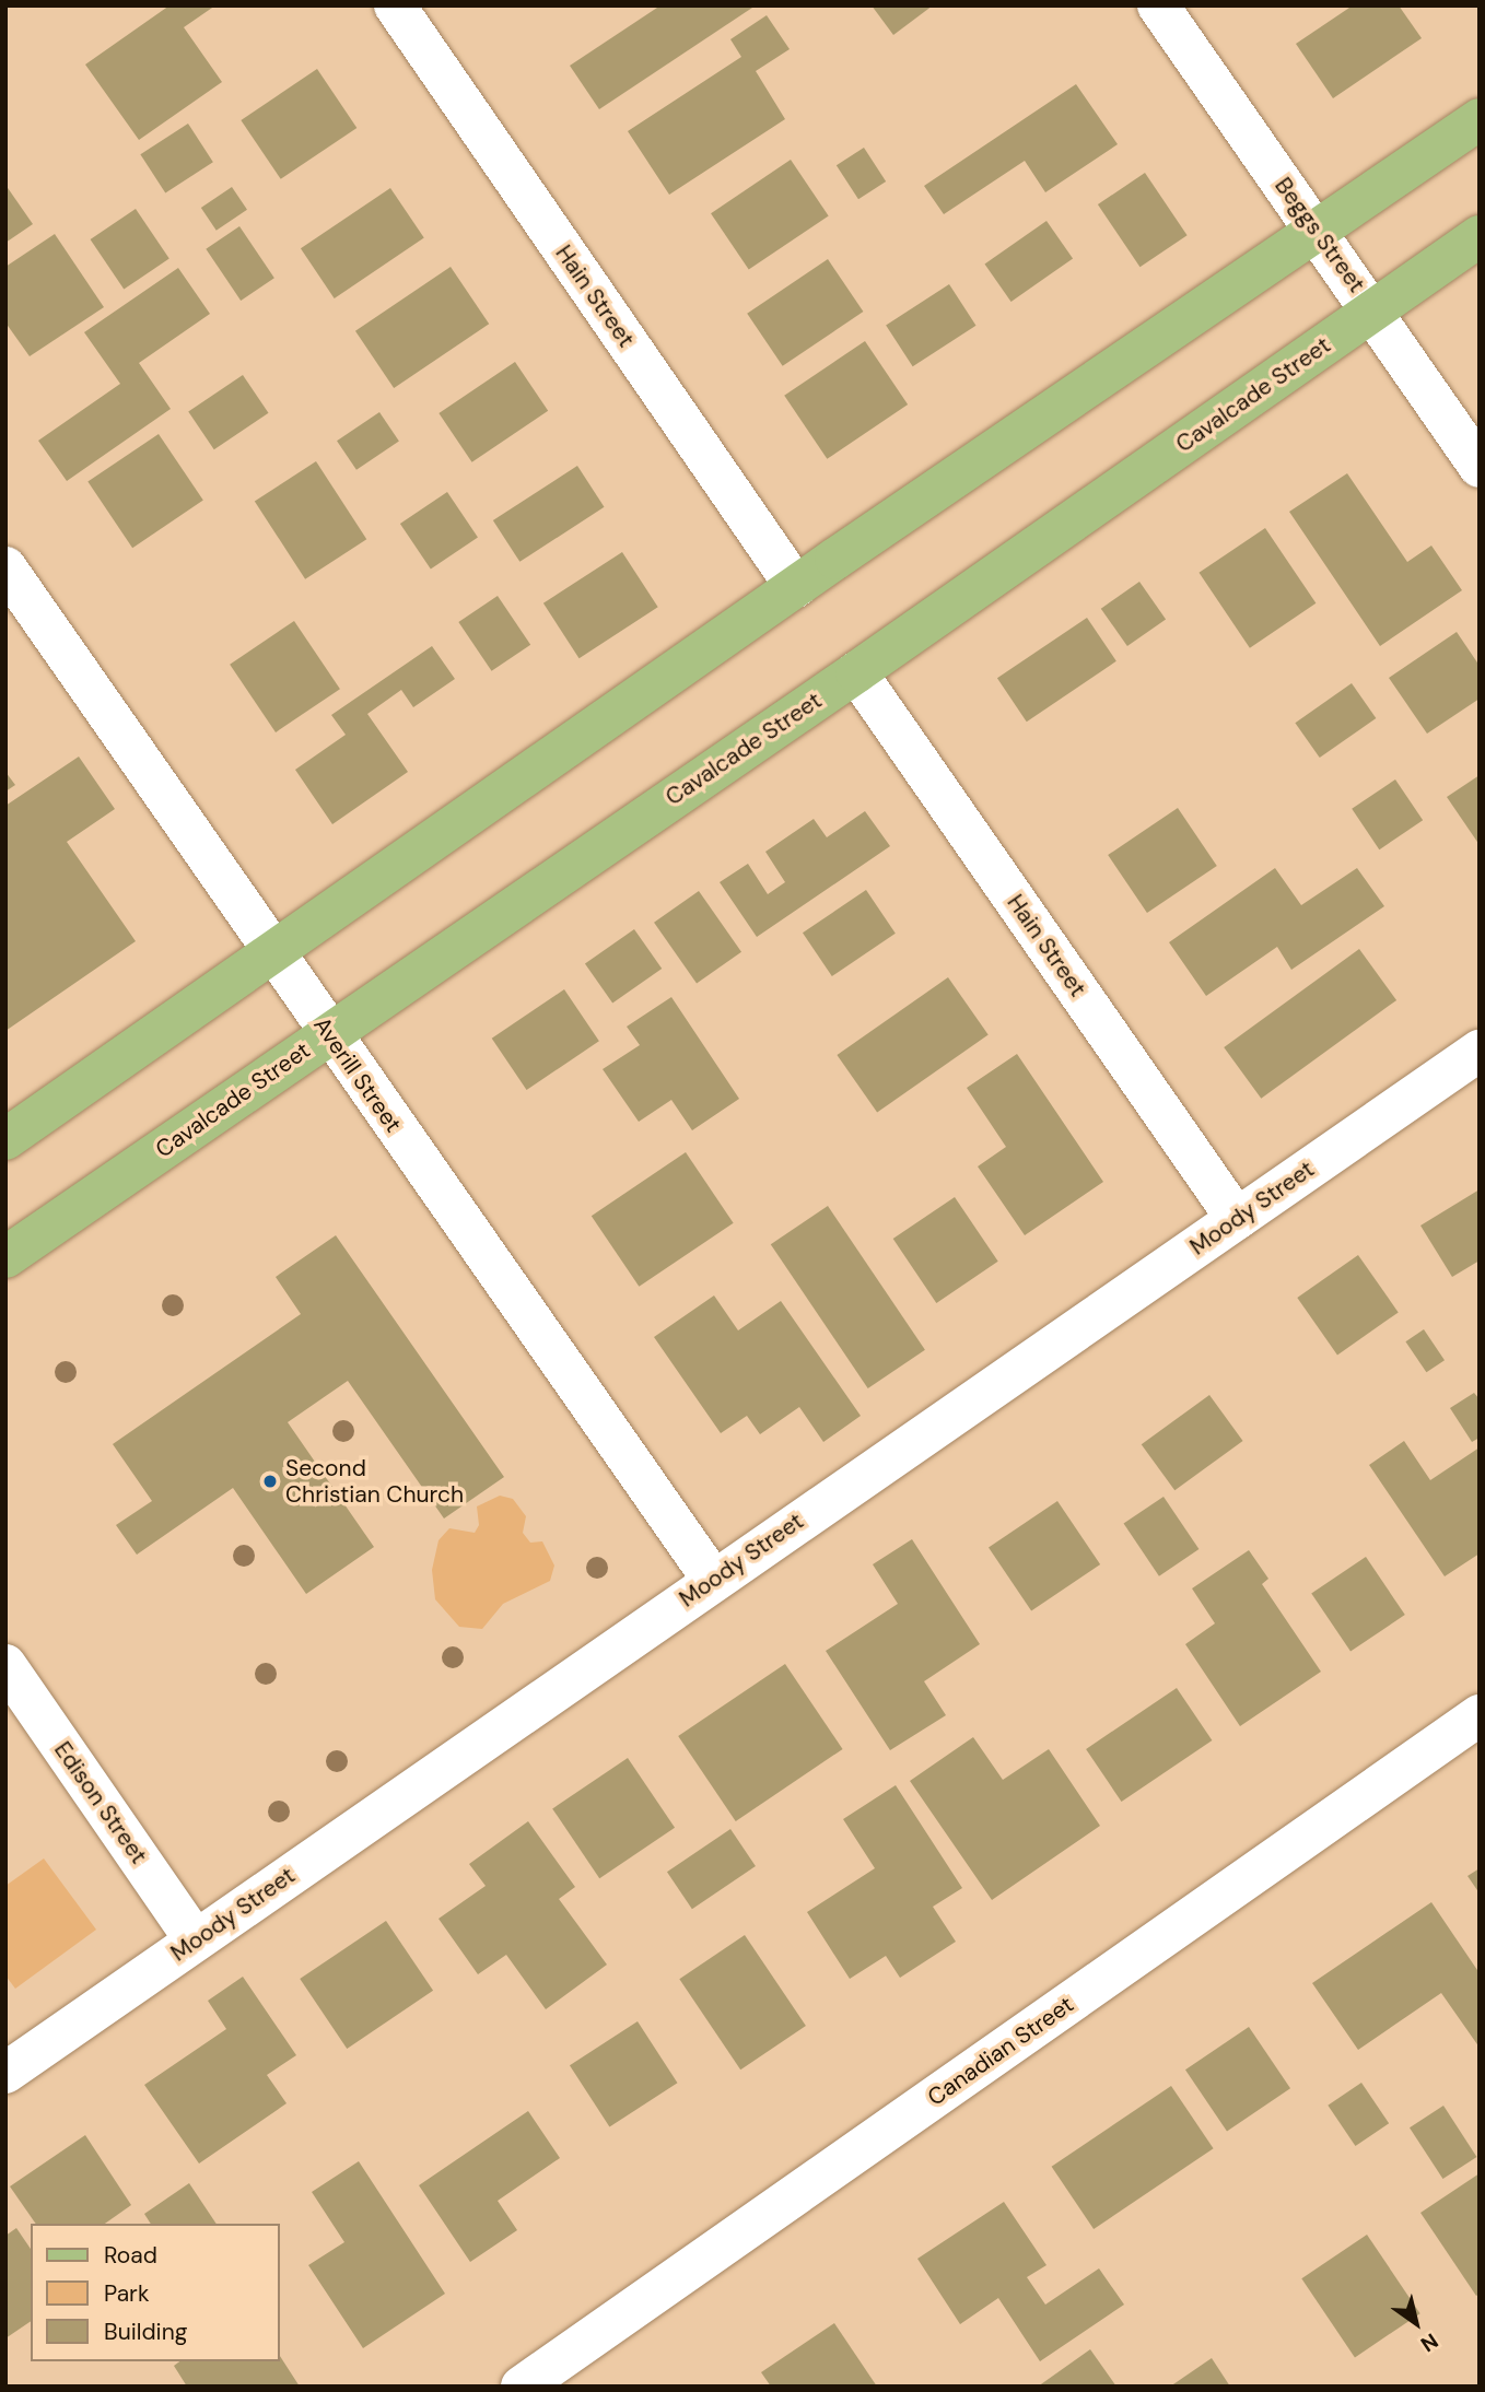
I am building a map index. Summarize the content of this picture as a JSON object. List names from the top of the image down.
{
  "streets": {
    "main road": ["Cavalcade Street"],
    "street": [
      "Beggs Street",
      "Hain Street",
      "Averill Street",
      "Moody Street",
      "Edison Street",
      "Canadian Street"
    ]
  },
  "crossings": [
    ["Beggs Street", "Cavalcade Street"],
    ["Hain Street", "Cavalcade Street"],
    ["Hain Street", "Moody Street"],
    ["Cavalcade Street", "Averill Street"],
    ["Averill Street", "Moody Street"],
    ["Moody Street", "Edison Street"]
  ],
  "places": ["Second Christian Church"],
  "legend": ["Road", "Park", "Building"],
  "north": "bottom right"
}
